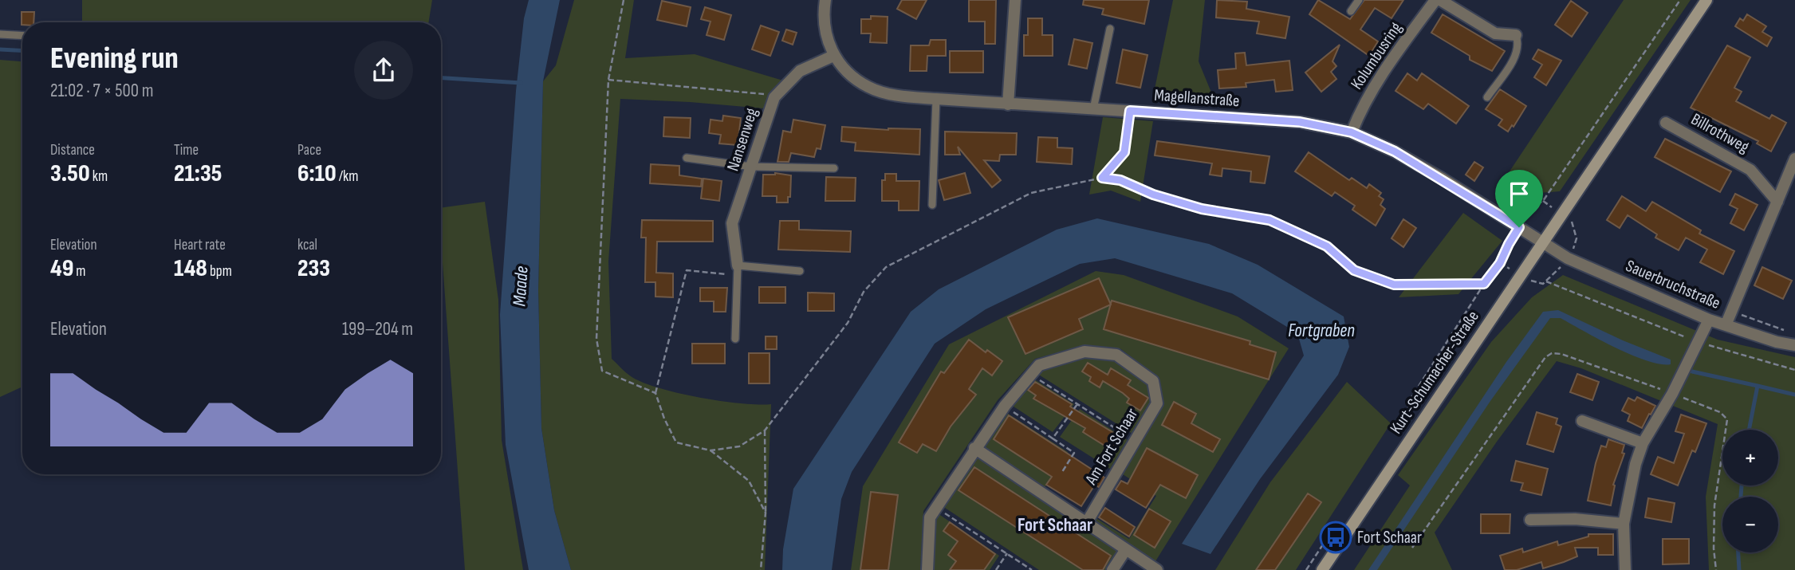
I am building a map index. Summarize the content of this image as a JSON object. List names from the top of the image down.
{
  "streets": {
    "main road": ["Kurt-Schumacher-Straße"],
    "street": [
      "Kolumbusring",
      "Magellanstraße",
      "Billrothweg",
      "Nansenweg",
      "Sauerbruchstraße",
      "Am Fort Schaar"
    ]
  },
  "crossings": [
    ["Kolumbusring", "Magellanstraße"],
    ["Magellanstraße", "Nansenweg"],
    ["Magellanstraße", "Sauerbruchstraße"],
    ["Magellanstraße", "Kurt-Schumacher-Straße"],
    ["Sauerbruchstraße", "Kurt-Schumacher-Straße"]
  ],
  "districts": ["Fort Schaar"],
  "water": ["Maade", "Fortgraben"],
  "places": {
    "bus stop": ["Fort Schaar"]
  },
  "page": {
    "heading": ["Evening run", "21:02 · 7 × 500 m"],
    "stats": [
      ["Distance", "3.50 km"],
      ["Time", "21:35"],
      ["Pace", "6:10 /km"],
      ["Elevation", "49 m"],
      ["Heart rate", "148 bpm"],
      ["kcal", "233"]
    ],
    "chart": ["Elevation", "199–204 m"],
    "map_buttons": ["+", "−"]
  }
}
